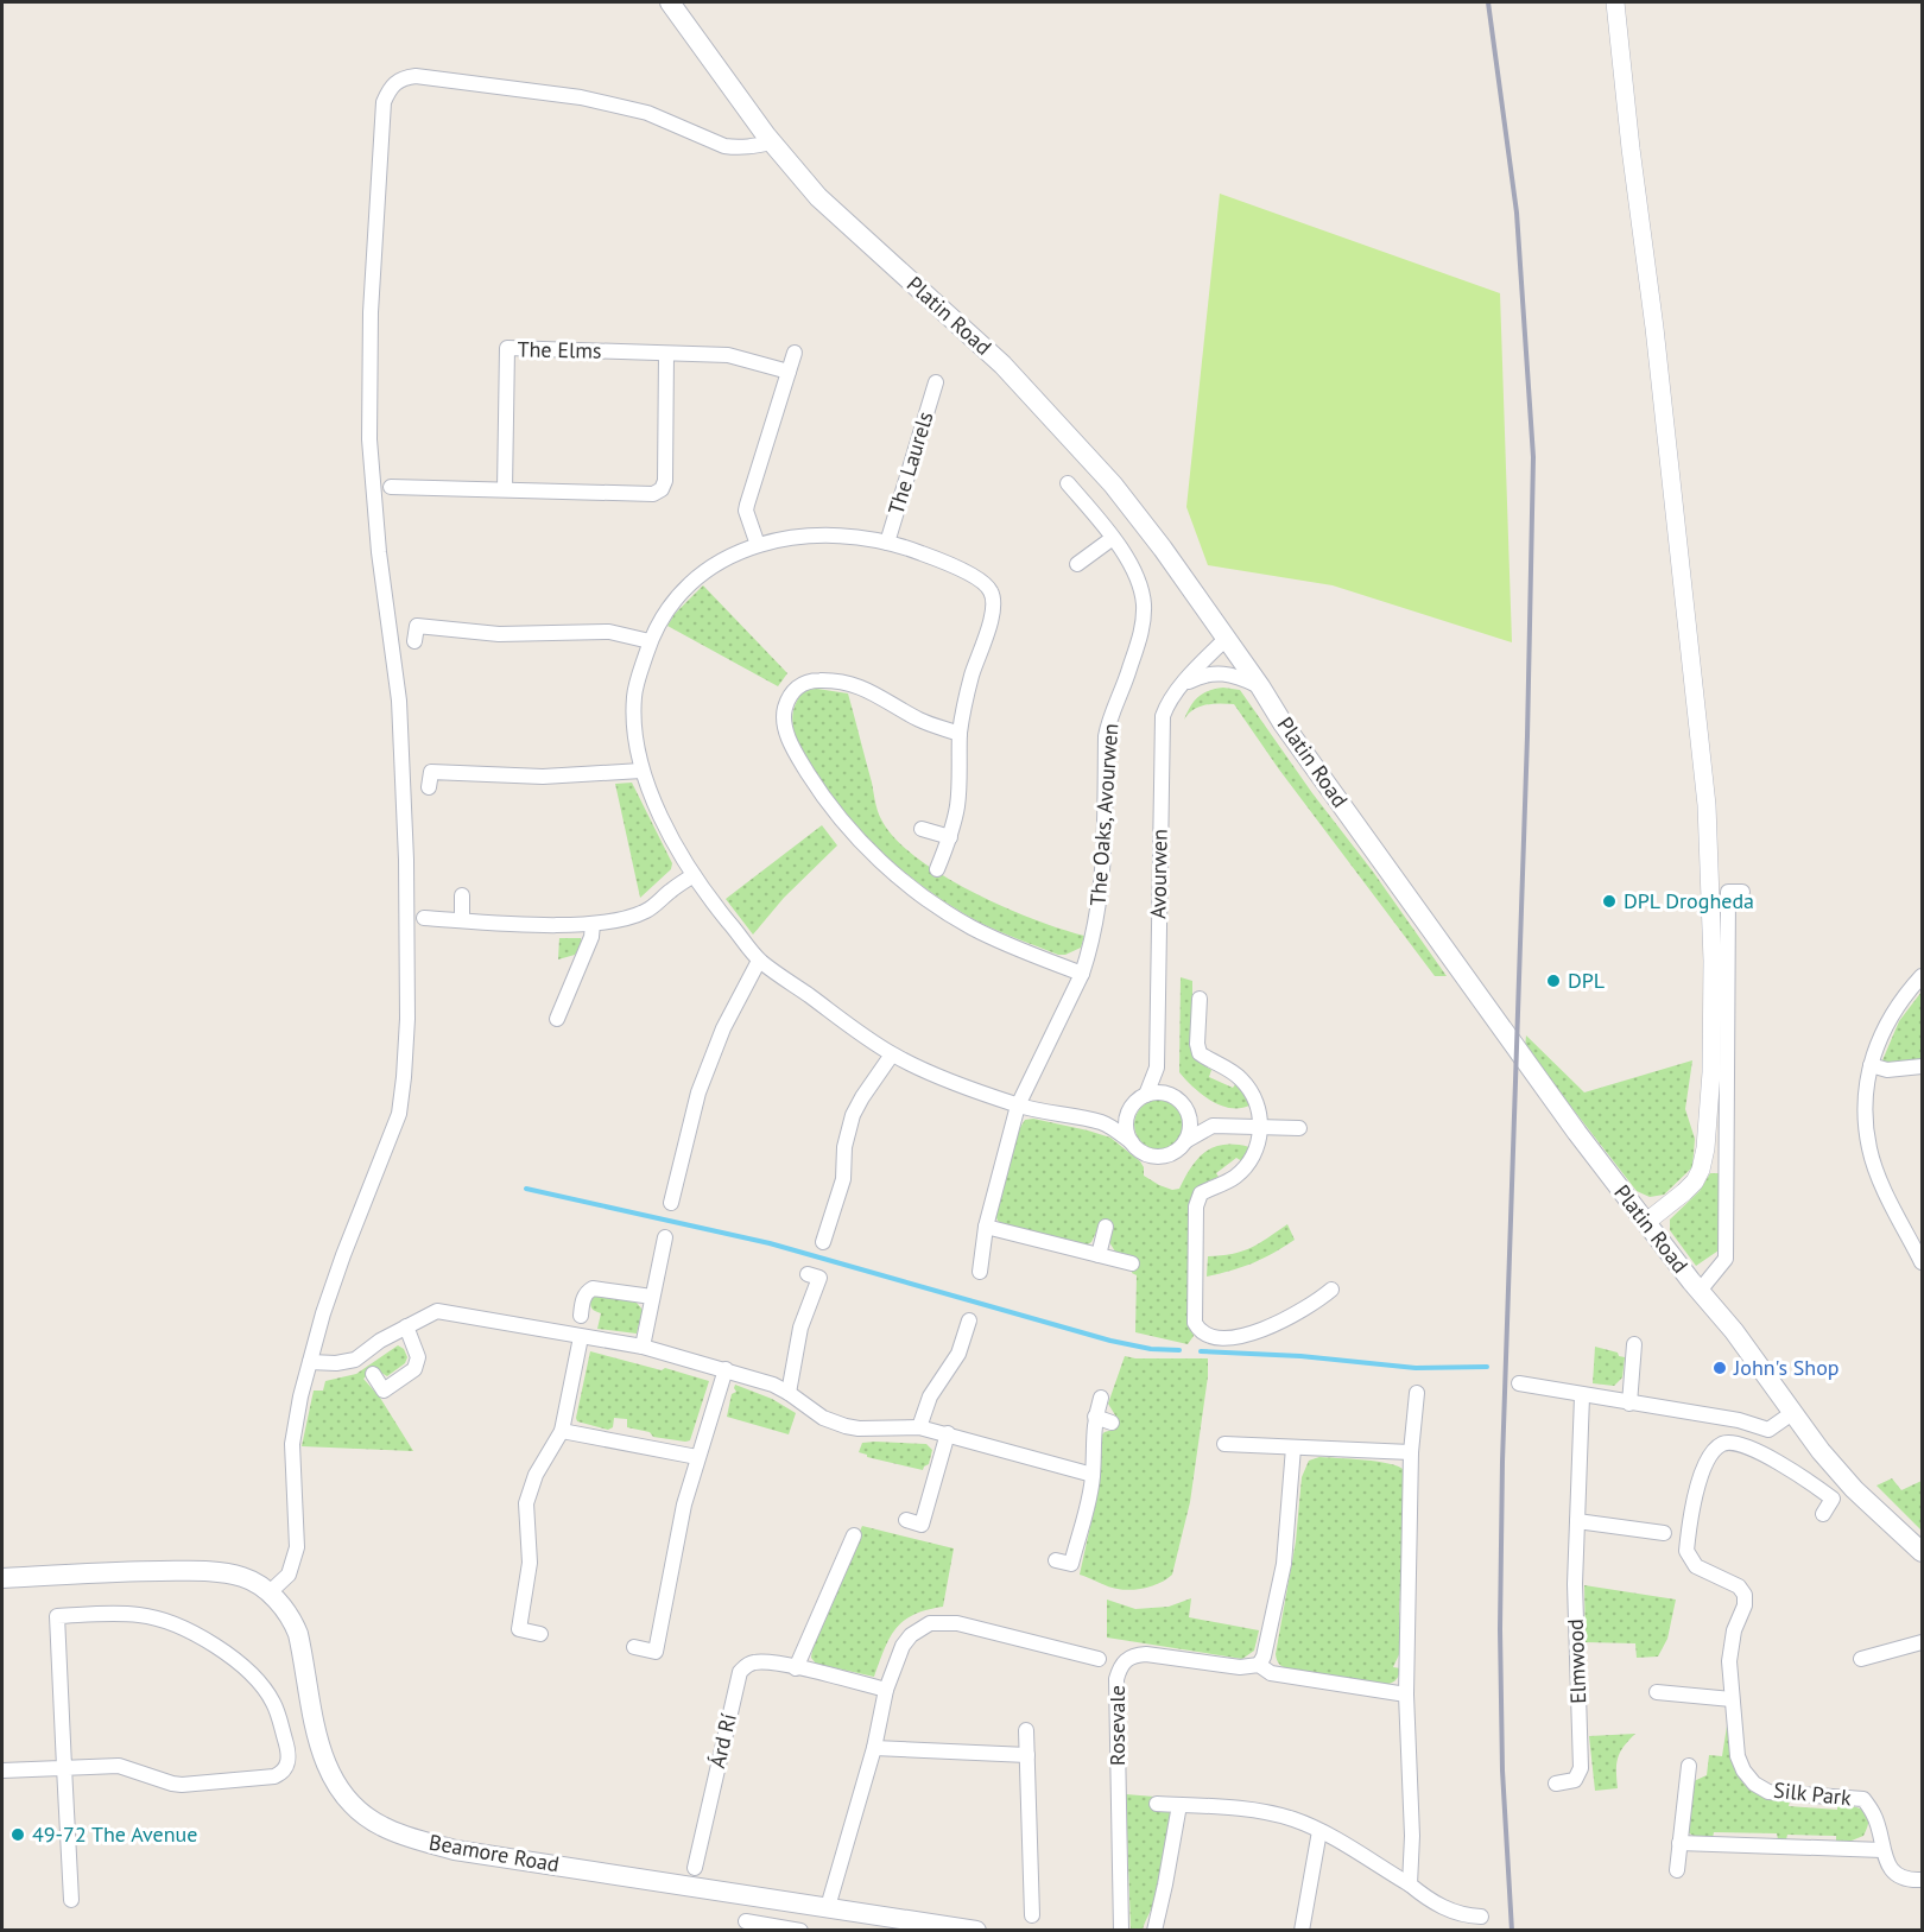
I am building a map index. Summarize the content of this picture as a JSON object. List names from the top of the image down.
{
  "streets": {
    "main road": ["Platin Road", "Beamore Road"],
    "street": [
      "The Elms",
      "The Laurels",
      "The Oaks, Avourwen",
      "Avourwen",
      "Elmwood",
      "Rosevale",
      "Árd Rí",
      "Silk Park"
    ]
  },
  "crossings": [
    ["Platin Road", "Avourwen"]
  ],
  "places": [
    "DPL Drogheda",
    "DPL",
    "John's Shop",
    "49-72 The Avenue"
  ]
}
